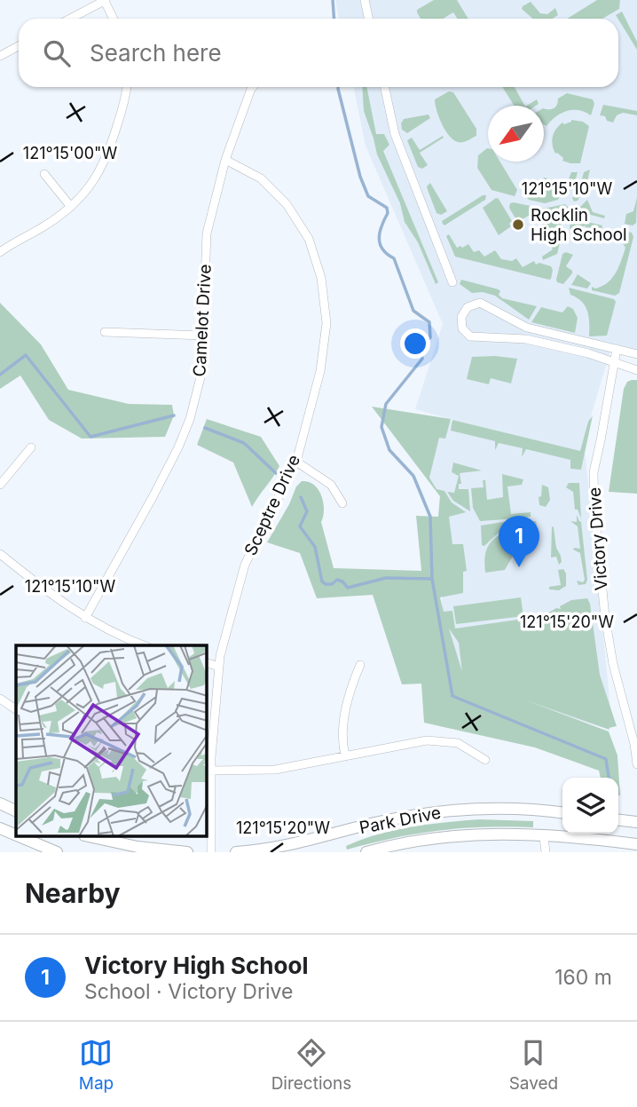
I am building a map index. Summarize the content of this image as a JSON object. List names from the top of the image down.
{
  "streets": {
    "street": [
      "Camelot Drive",
      "Sceptre Drive",
      "Victory Drive",
      "Park Drive"
    ]
  },
  "crossings": [
    ["Camelot Drive", "Sceptre Drive"]
  ],
  "places": ["Rocklin High School"],
  "north": "bottom left",
  "page": {
    "search": "Search here",
    "pins": "1",
    "heading": "Nearby",
    "list": [
      {
        "mark": "1",
        "name": "Victory High School",
        "note": "School · Victory Drive",
        "value": "160 m"
      }
    ],
    "nav": ["Map", "Directions", "Saved"]
  },
  "coordinates": ["121°15'00\"W", "121°15'10\"W", "121°15'20\"W"]
}
